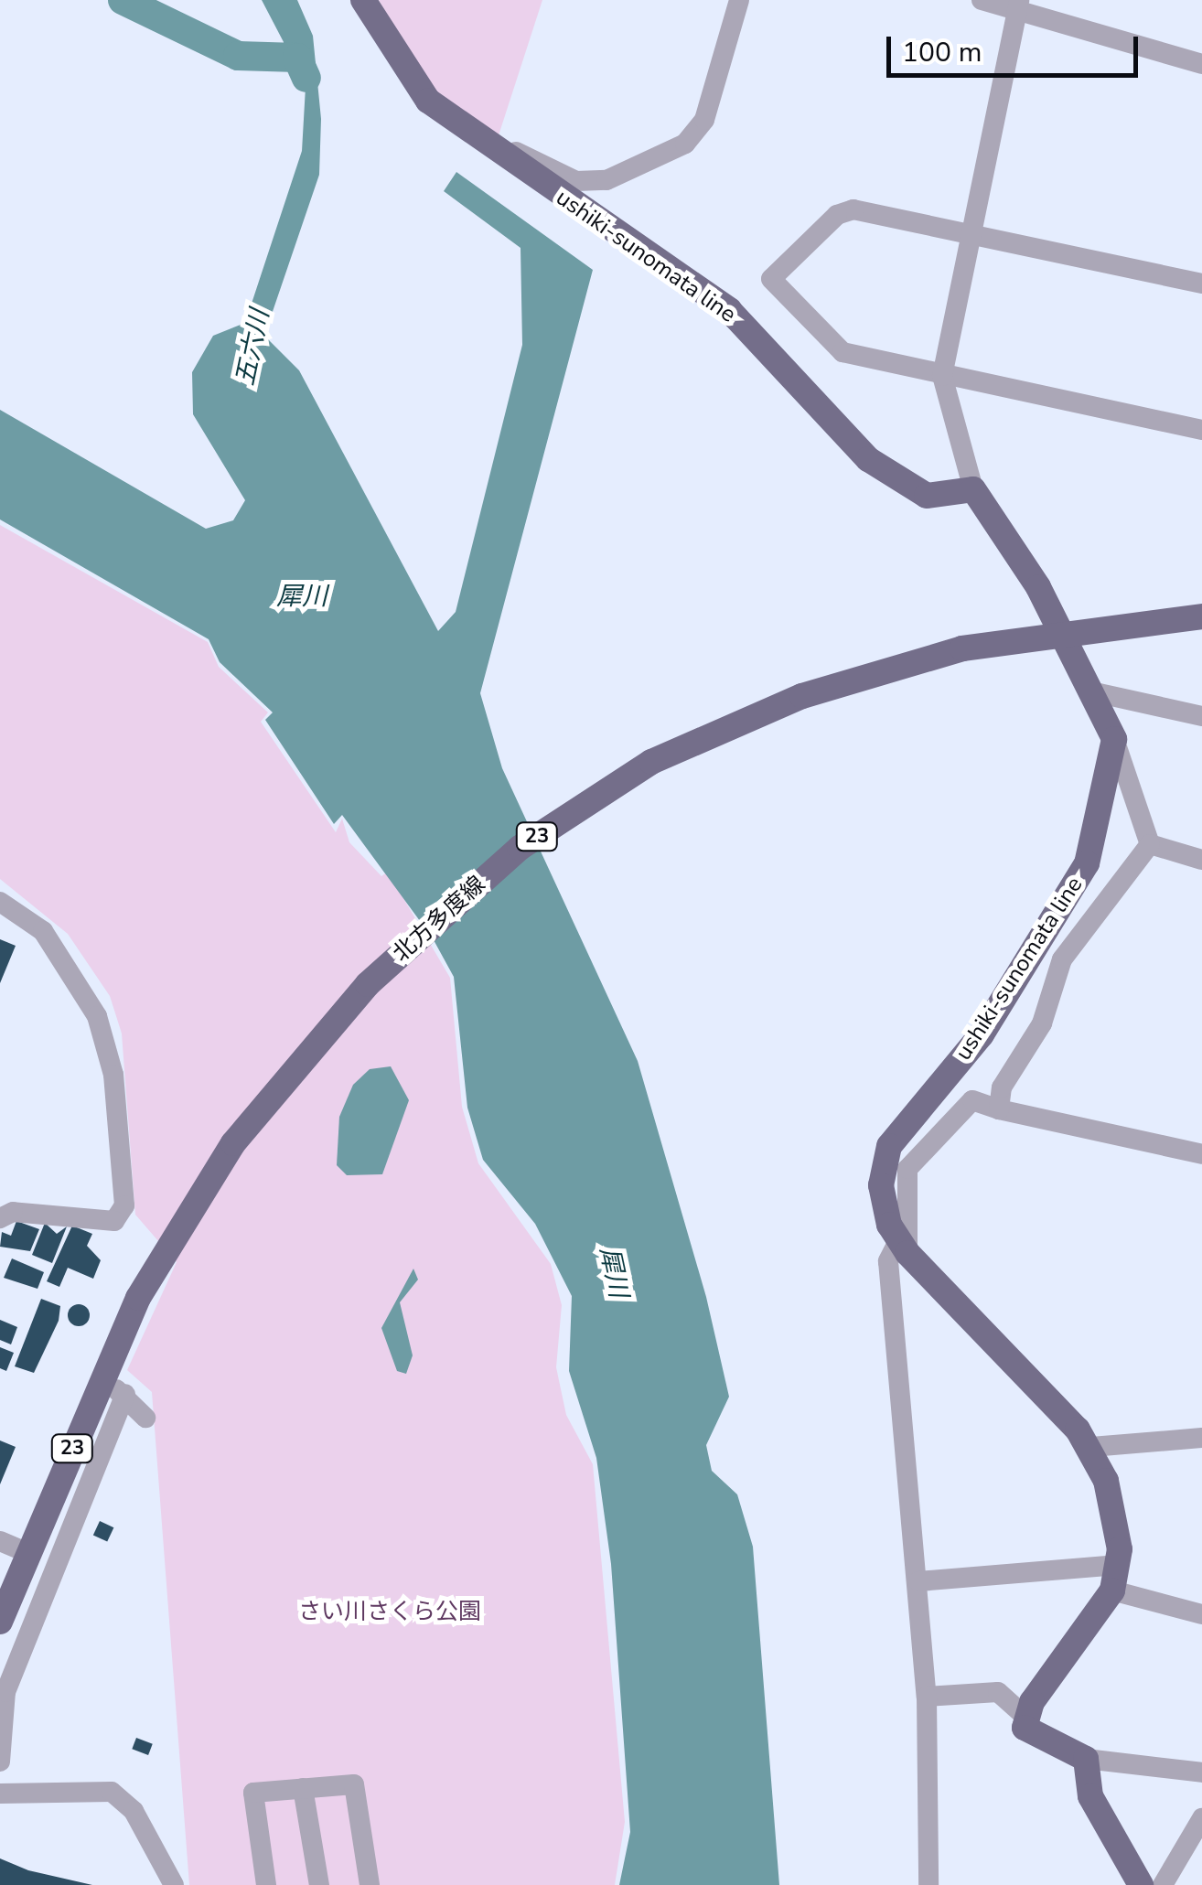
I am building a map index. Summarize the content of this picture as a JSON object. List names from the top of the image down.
{
  "streets": {
    "main road": ["ushiki-sunomata line", "23", "北方多度線"]
  },
  "water": ["五六川", "犀川"],
  "parks": ["さい川さくら公園"],
  "scale_bar": "100 m"
}
